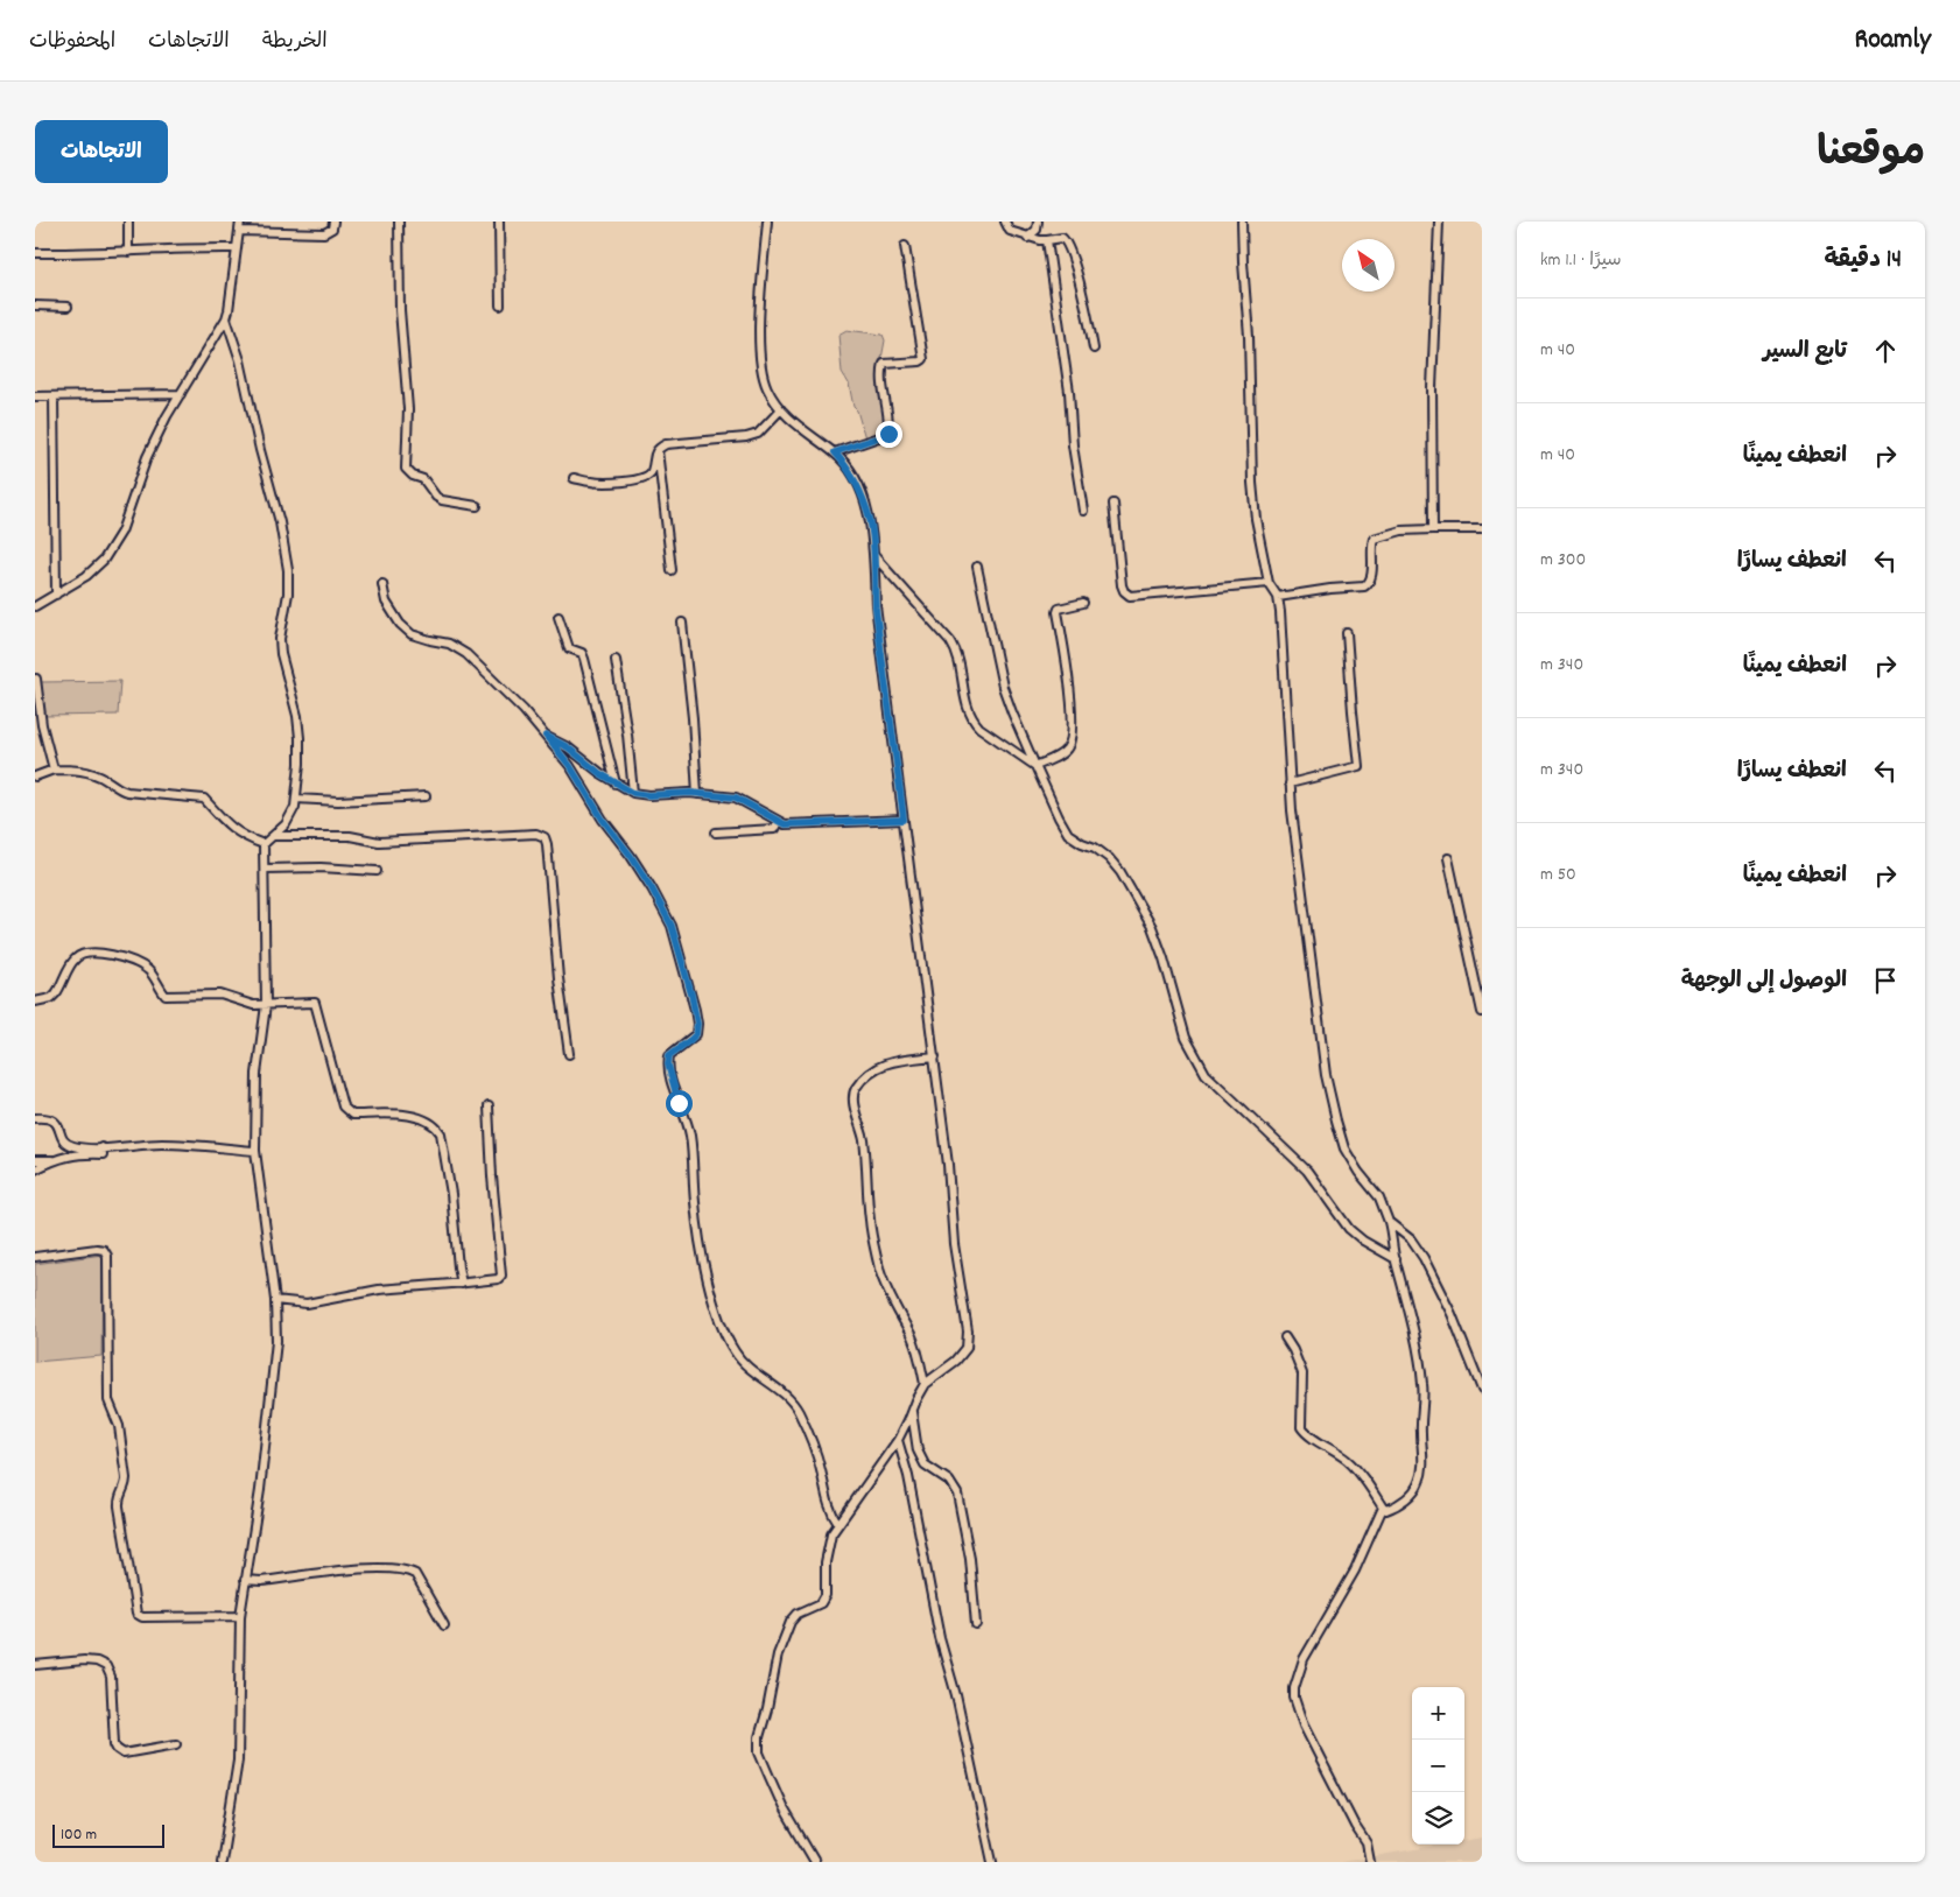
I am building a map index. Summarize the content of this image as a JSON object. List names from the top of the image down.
{
  "scale_bar": "100 m",
  "north": "top left",
  "page": {
    "header": "Roamly",
    "nav": ["الخريطة", "الاتجاهات", "المحفوظات"],
    "title": "موقعنا",
    "buttons": "الاتجاهات",
    "heading": ["14 دقيقة", "سيرًا · 1.1 km"],
    "list": [
      ["تابع السير", "40 m"],
      ["انعطف يمينًا", "40 m"],
      ["انعطف يسارًا", "300 m"],
      ["انعطف يمينًا", "340 m"],
      ["انعطف يسارًا", "340 m"],
      ["انعطف يمينًا", "50 m"],
      "الوصول إلى الوجهة"
    ],
    "map_buttons": ["+", "−"],
    "scale": "100 m"
  }
}
